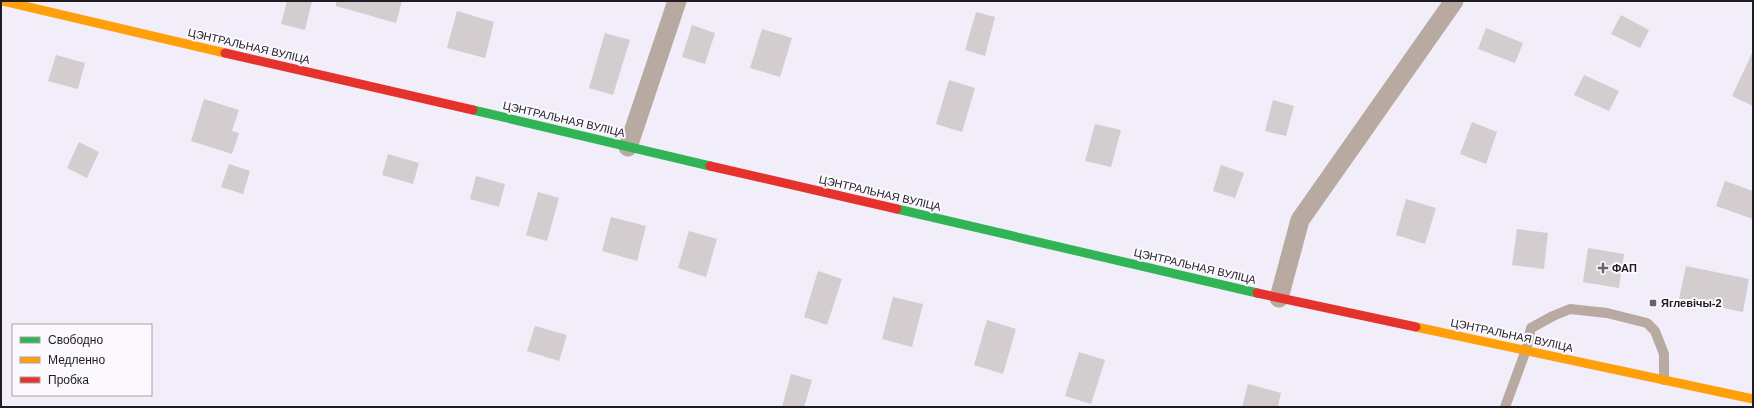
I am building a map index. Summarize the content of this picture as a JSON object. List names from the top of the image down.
{
  "streets": {
    "street": ["ЦЭНТРАЛЬНАЯ ВУЛІЦА"]
  },
  "places": {
    "health": ["ФАП"],
    "transit": ["Яглевічы-2"]
  },
  "legend": ["Свободно", "Медленно", "Пробка"]
}
